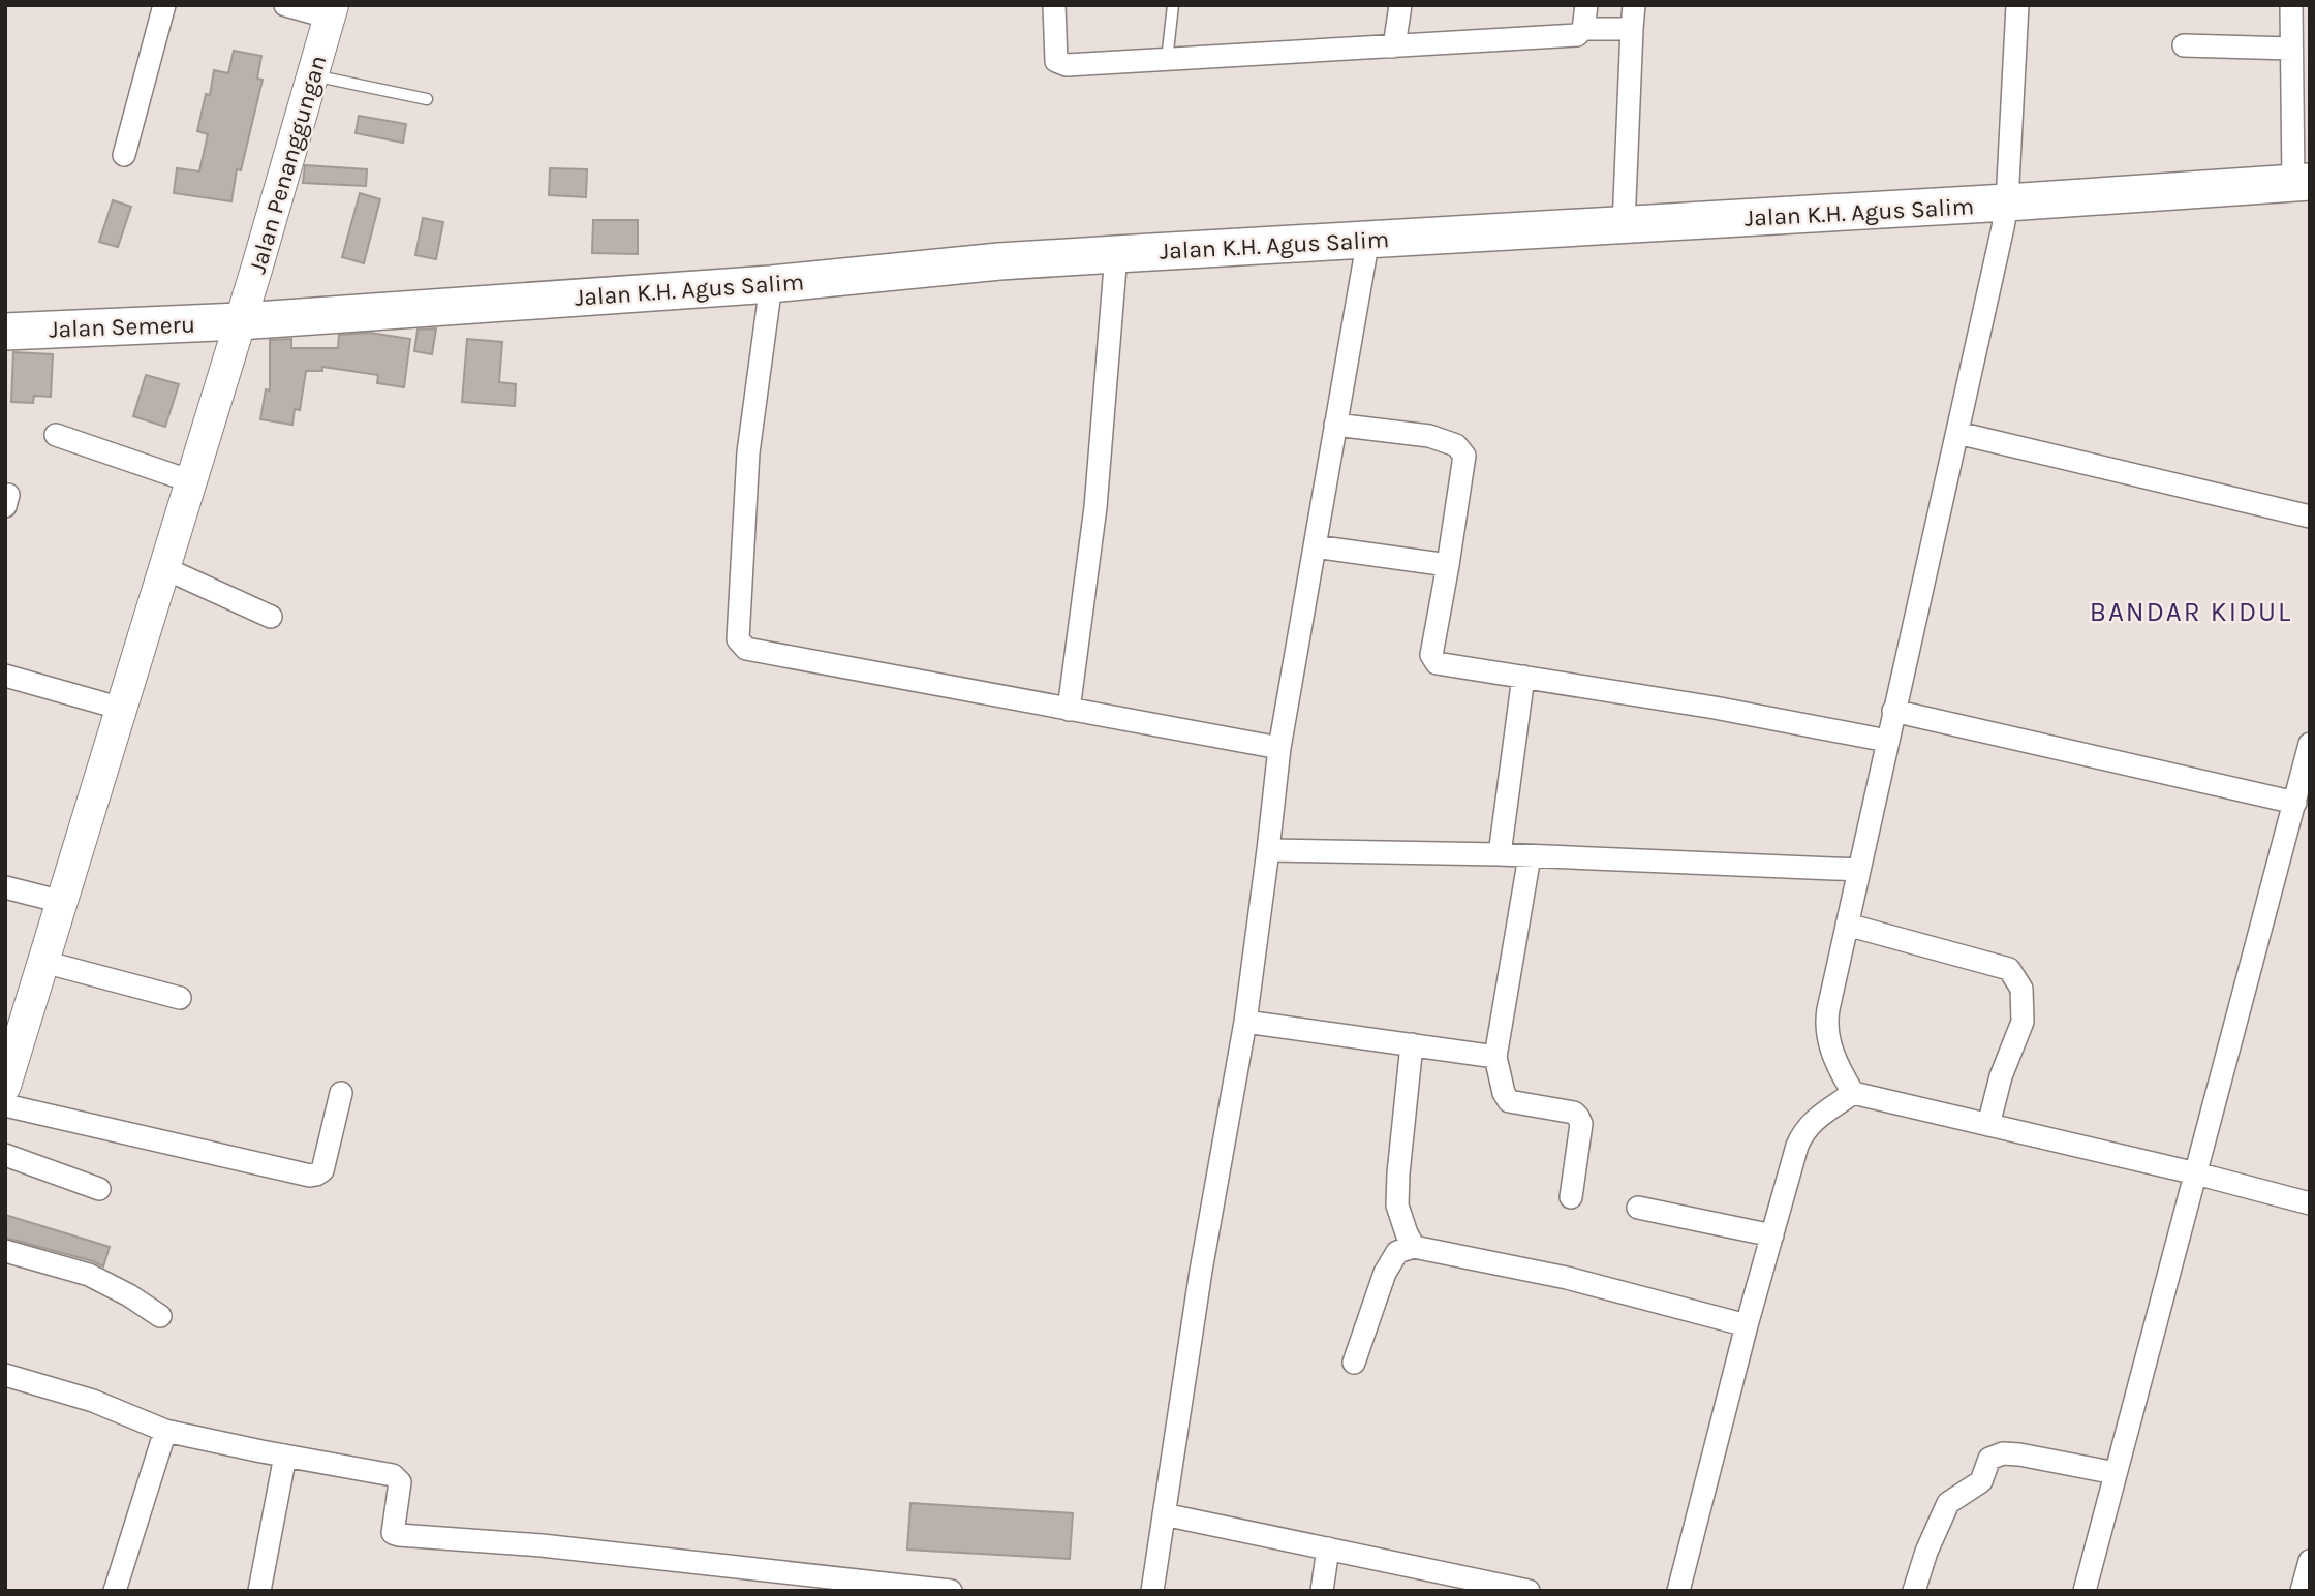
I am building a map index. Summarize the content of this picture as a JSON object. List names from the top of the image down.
{
  "streets": {
    "highway": ["Jalan K.H. Agus Salim", "Jalan Semeru"],
    "main road": ["Jalan Penanggungan"]
  },
  "crossings": [
    ["Jalan Penanggungan", "Jalan K.H. Agus Salim"],
    ["Jalan Penanggungan", "Jalan Semeru"],
    ["Jalan K.H. Agus Salim", "Jalan Semeru"]
  ],
  "districts": ["BANDAR KIDUL"]
}
